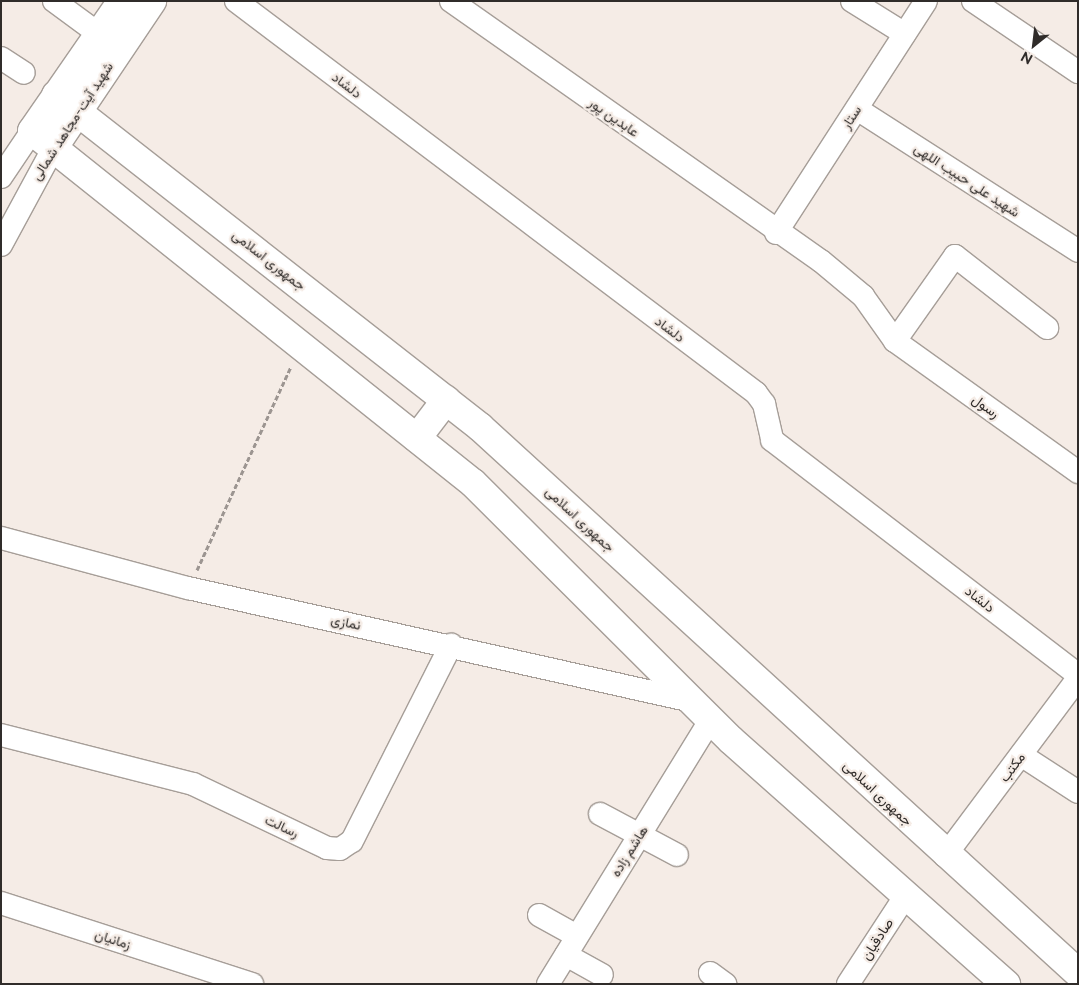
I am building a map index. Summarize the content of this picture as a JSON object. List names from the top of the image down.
{
  "streets": {
    "main road": ["شهید آیت-مجاهد شمالی", "جمهوری اسلامی"],
    "street": [
      "دلشاد",
      "عابدین پور",
      "ستار",
      "شهید علی حبیب اللهی",
      "رسول",
      "نمازی",
      "مکتب",
      "رسالت",
      "هاشم زاده",
      "زمانیان",
      "صادقیان"
    ]
  },
  "crossings": [
    ["دلشاد", "مکتب"],
    ["عابدین پور", "ستار"],
    ["عابدین پور", "رسول"],
    ["ستار", "شهید علی حبیب اللهی"],
    ["شهید آیت-مجاهد شمالی", "جمهوری اسلامی"],
    ["جمهوری اسلامی", "مکتب"],
    ["نمازی", "رسالت"],
    ["نمازی", "هاشم زاده"]
  ],
  "north": "bottom left"
}
